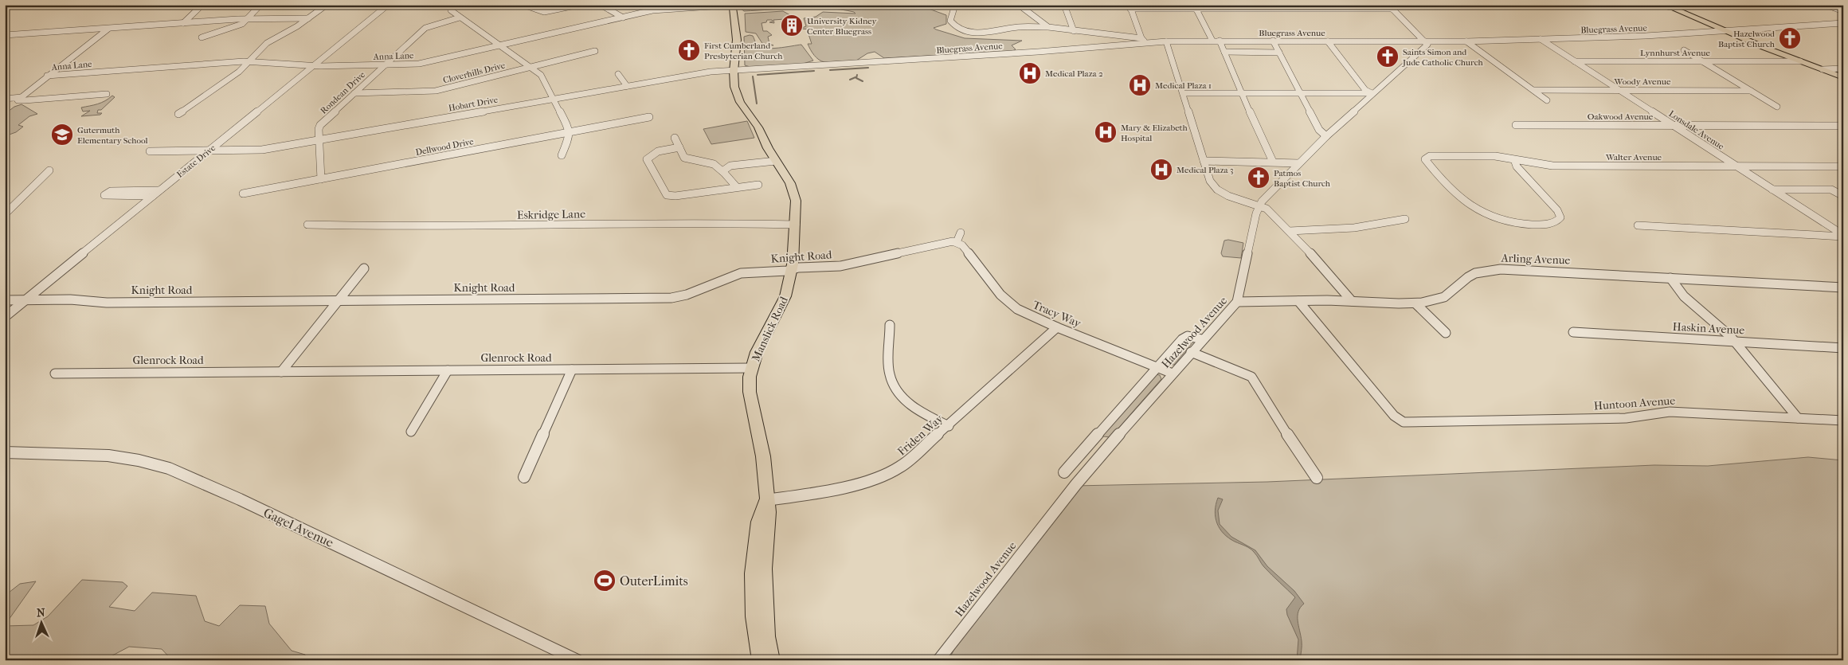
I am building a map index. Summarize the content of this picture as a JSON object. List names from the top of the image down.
{
  "streets": {
    "main road": ["Manslick Road"],
    "street": [
      "Bluegrass Avenue",
      "Lynnhurst Avenue",
      "Anna Lane",
      "Cloverhills Drive",
      "Woody Avenue",
      "Rondean Drive",
      "Hobart Drive",
      "Oakwood Avenue",
      "Lonsdale Avenue",
      "Dellwood Drive",
      "Walter Avenue",
      "Estate Drive",
      "Eskridge Lane",
      "Knight Road",
      "Arling Avenue",
      "Tracy Way",
      "Haskin Avenue",
      "Hazelwood Avenue",
      "Glenrock Road",
      "Huntoon Avenue",
      "Friden Way",
      "Gagel Avenue"
    ]
  },
  "crossings": [
    ["Bluegrass Avenue", "Hobart Drive"],
    ["Bluegrass Avenue", "Lonsdale Avenue"],
    ["Bluegrass Avenue", "Manslick Road"],
    ["Bluegrass Avenue", "Hazelwood Avenue"],
    ["Lynnhurst Avenue", "Lonsdale Avenue"],
    ["Anna Lane", "Rondean Drive"],
    ["Anna Lane", "Estate Drive"],
    ["Anna Lane", "Manslick Road"],
    ["Cloverhills Drive", "Rondean Drive"],
    ["Woody Avenue", "Lonsdale Avenue"],
    ["Rondean Drive", "Hobart Drive"],
    ["Rondean Drive", "Dellwood Drive"],
    ["Hobart Drive", "Estate Drive"],
    ["Hobart Drive", "Manslick Road"],
    ["Oakwood Avenue", "Lonsdale Avenue"],
    ["Lonsdale Avenue", "Walter Avenue"],
    ["Estate Drive", "Knight Road"],
    ["Eskridge Lane", "Manslick Road"],
    ["Knight Road", "Tracy Way"],
    ["Knight Road", "Manslick Road"],
    ["Arling Avenue", "Hazelwood Avenue"],
    ["Arling Avenue", "Huntoon Avenue"],
    ["Tracy Way", "Hazelwood Avenue"],
    ["Tracy Way", "Friden Way"],
    ["Manslick Road", "Glenrock Road"],
    ["Manslick Road", "Friden Way"]
  ],
  "places": {
    "building": ["University Kidney Center Bluegrass"],
    "church": [
      "Hazelwood Baptist Church",
      "First Cumberland Presbyterian Church",
      "Saints Simon and Jude Catholic Church",
      "Patmos Baptist Church"
    ],
    "hospital": [
      "Medical Plaza 2",
      "Medical Plaza 1",
      "Mary & Elizabeth Hospital",
      "Medical Plaza 3"
    ],
    "school or university": ["Gutermuth Elementary School"],
    "sports": ["OuterLimits"]
  },
  "north": "top"
}
